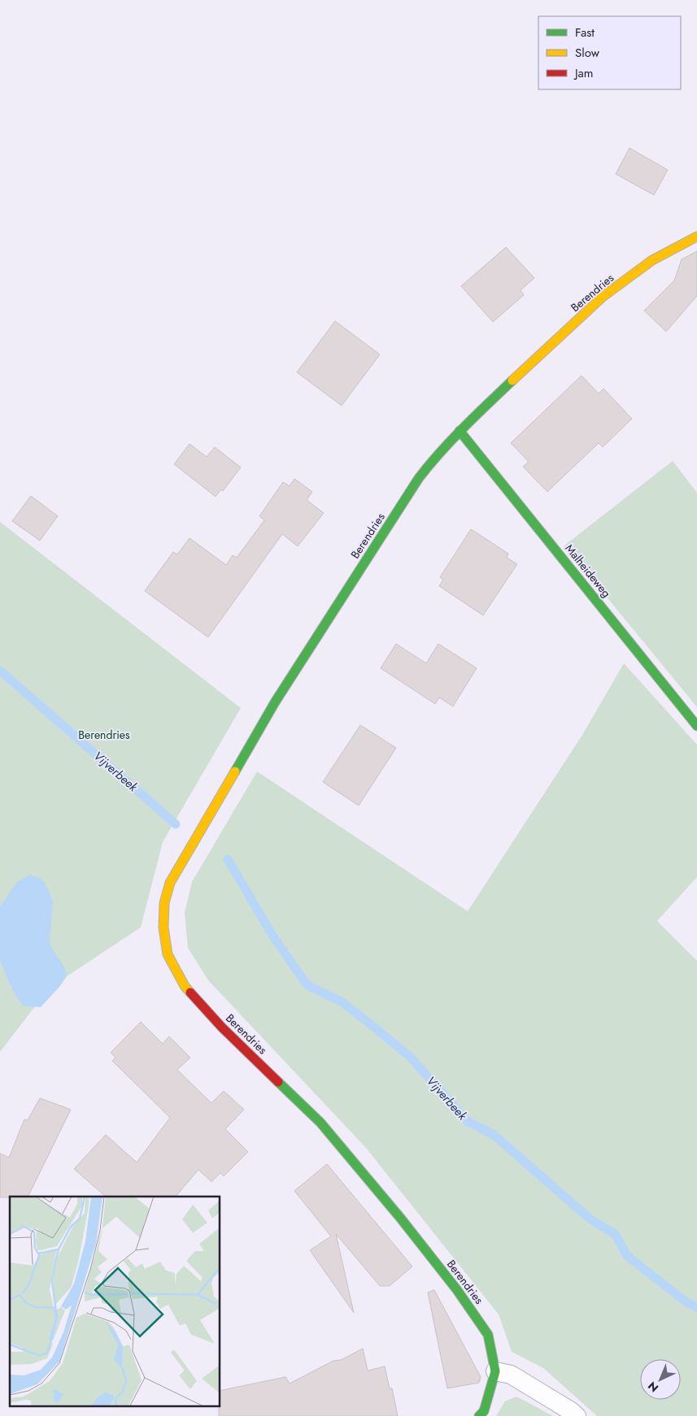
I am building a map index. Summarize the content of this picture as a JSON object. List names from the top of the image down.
{
  "streets": {
    "street": ["Berendries", "Malheideweg"]
  },
  "crossings": [
    ["Berendries", "Malheideweg"]
  ],
  "water": ["Vijverbeek"],
  "parks": ["Berendries"],
  "legend": ["Fast", "Slow", "Jam"],
  "north": "bottom left"
}
